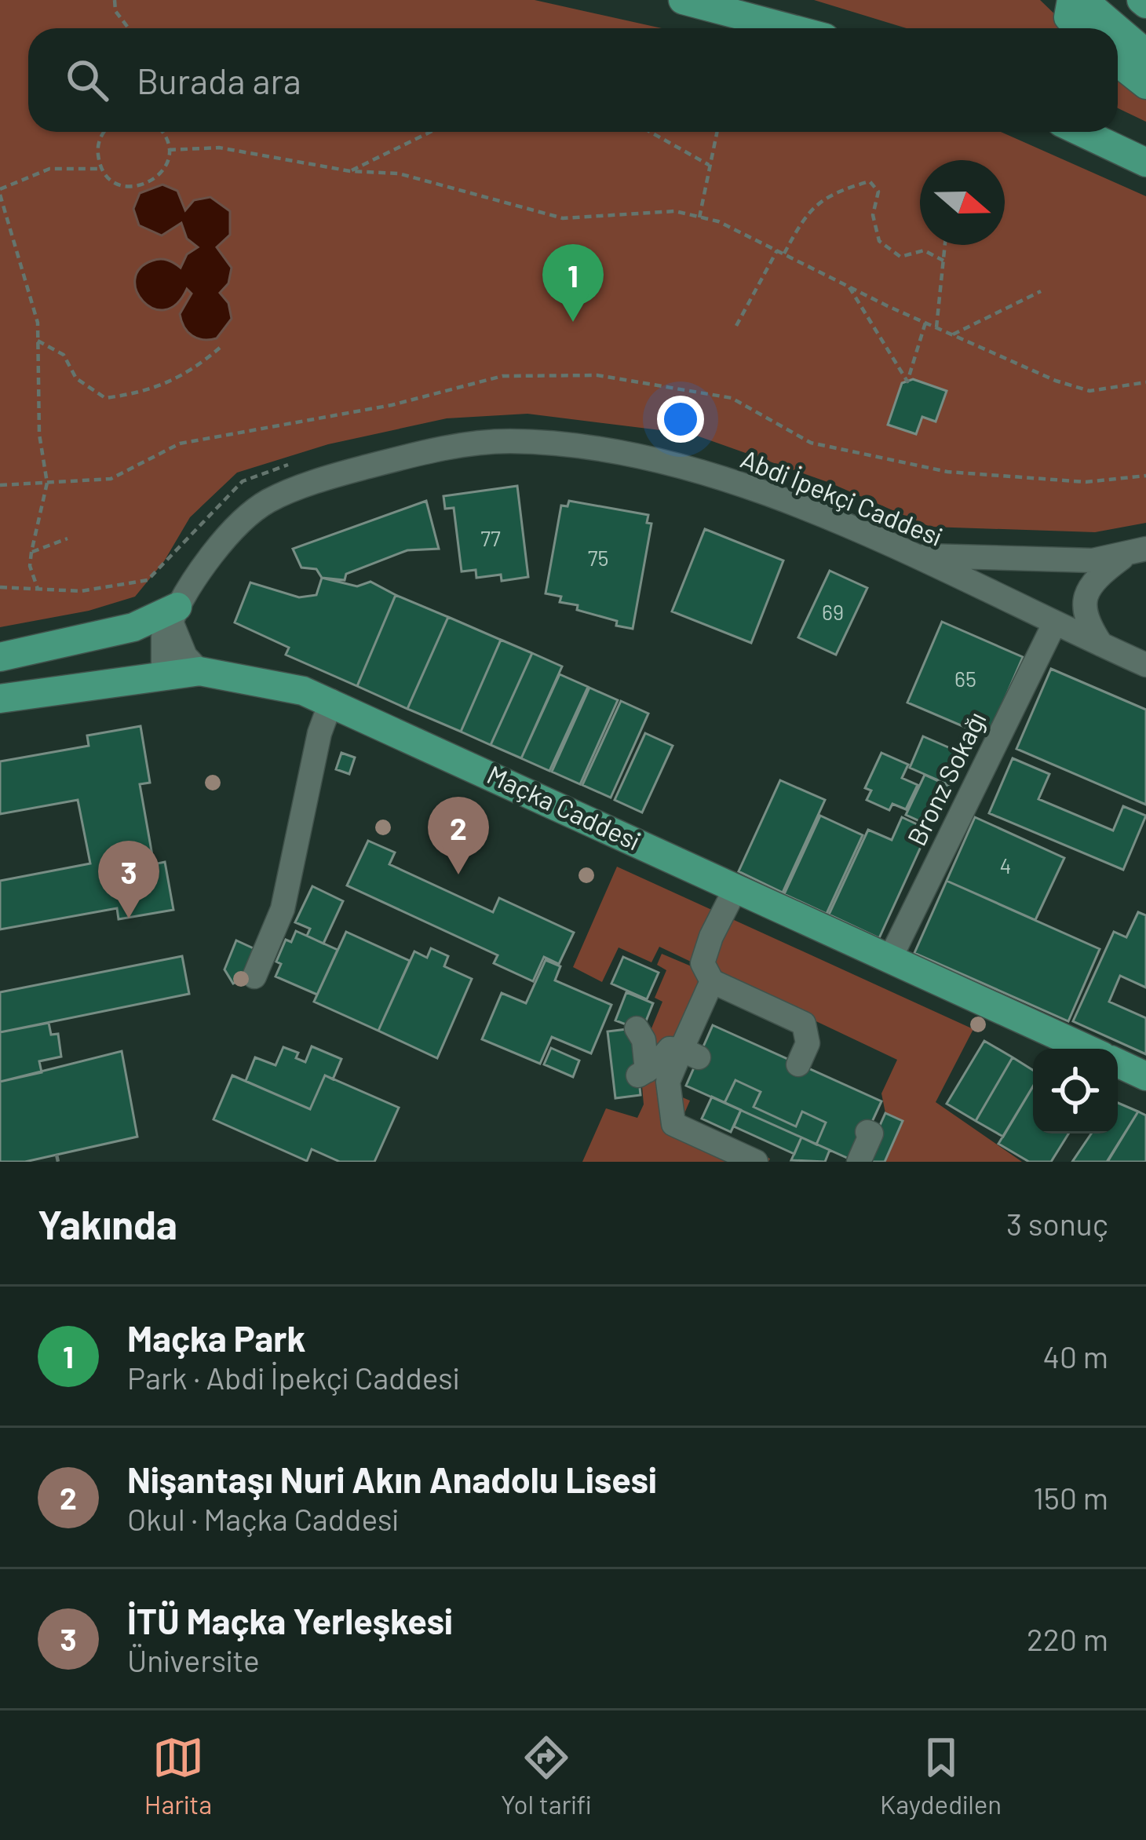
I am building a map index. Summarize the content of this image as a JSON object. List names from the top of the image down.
{
  "streets": {
    "main road": ["Maçka Caddesi"],
    "street": ["Abdi İpekçi Caddesi", "Bronz Sokağı"]
  },
  "crossings": [
    ["Abdi İpekçi Caddesi", "Bronz Sokağı"],
    ["Abdi İpekçi Caddesi", "Maçka Caddesi"],
    ["Bronz Sokağı", "Maçka Caddesi"]
  ],
  "house_numbers": [
    "77",
    "75",
    "69",
    "65",
    "4"
  ],
  "north": "right",
  "page": {
    "search": "Burada ara",
    "pins": ["1", "2", "3"],
    "heading": ["Yakında", "3 sonuç"],
    "list": [
      {
        "mark": "1",
        "name": "Maçka Park",
        "note": "Park · Abdi İpekçi Caddesi",
        "value": "40 m"
      },
      {
        "mark": "2",
        "name": "Nişantaşı Nuri Akın Anadolu Lisesi",
        "note": "Okul · Maçka Caddesi",
        "value": "150 m"
      },
      {
        "mark": "3",
        "name": "İTÜ Maçka Yerleşkesi",
        "note": "Üniversite",
        "value": "220 m"
      }
    ],
    "nav": ["Harita", "Yol tarifi", "Kaydedilen"]
  }
}
